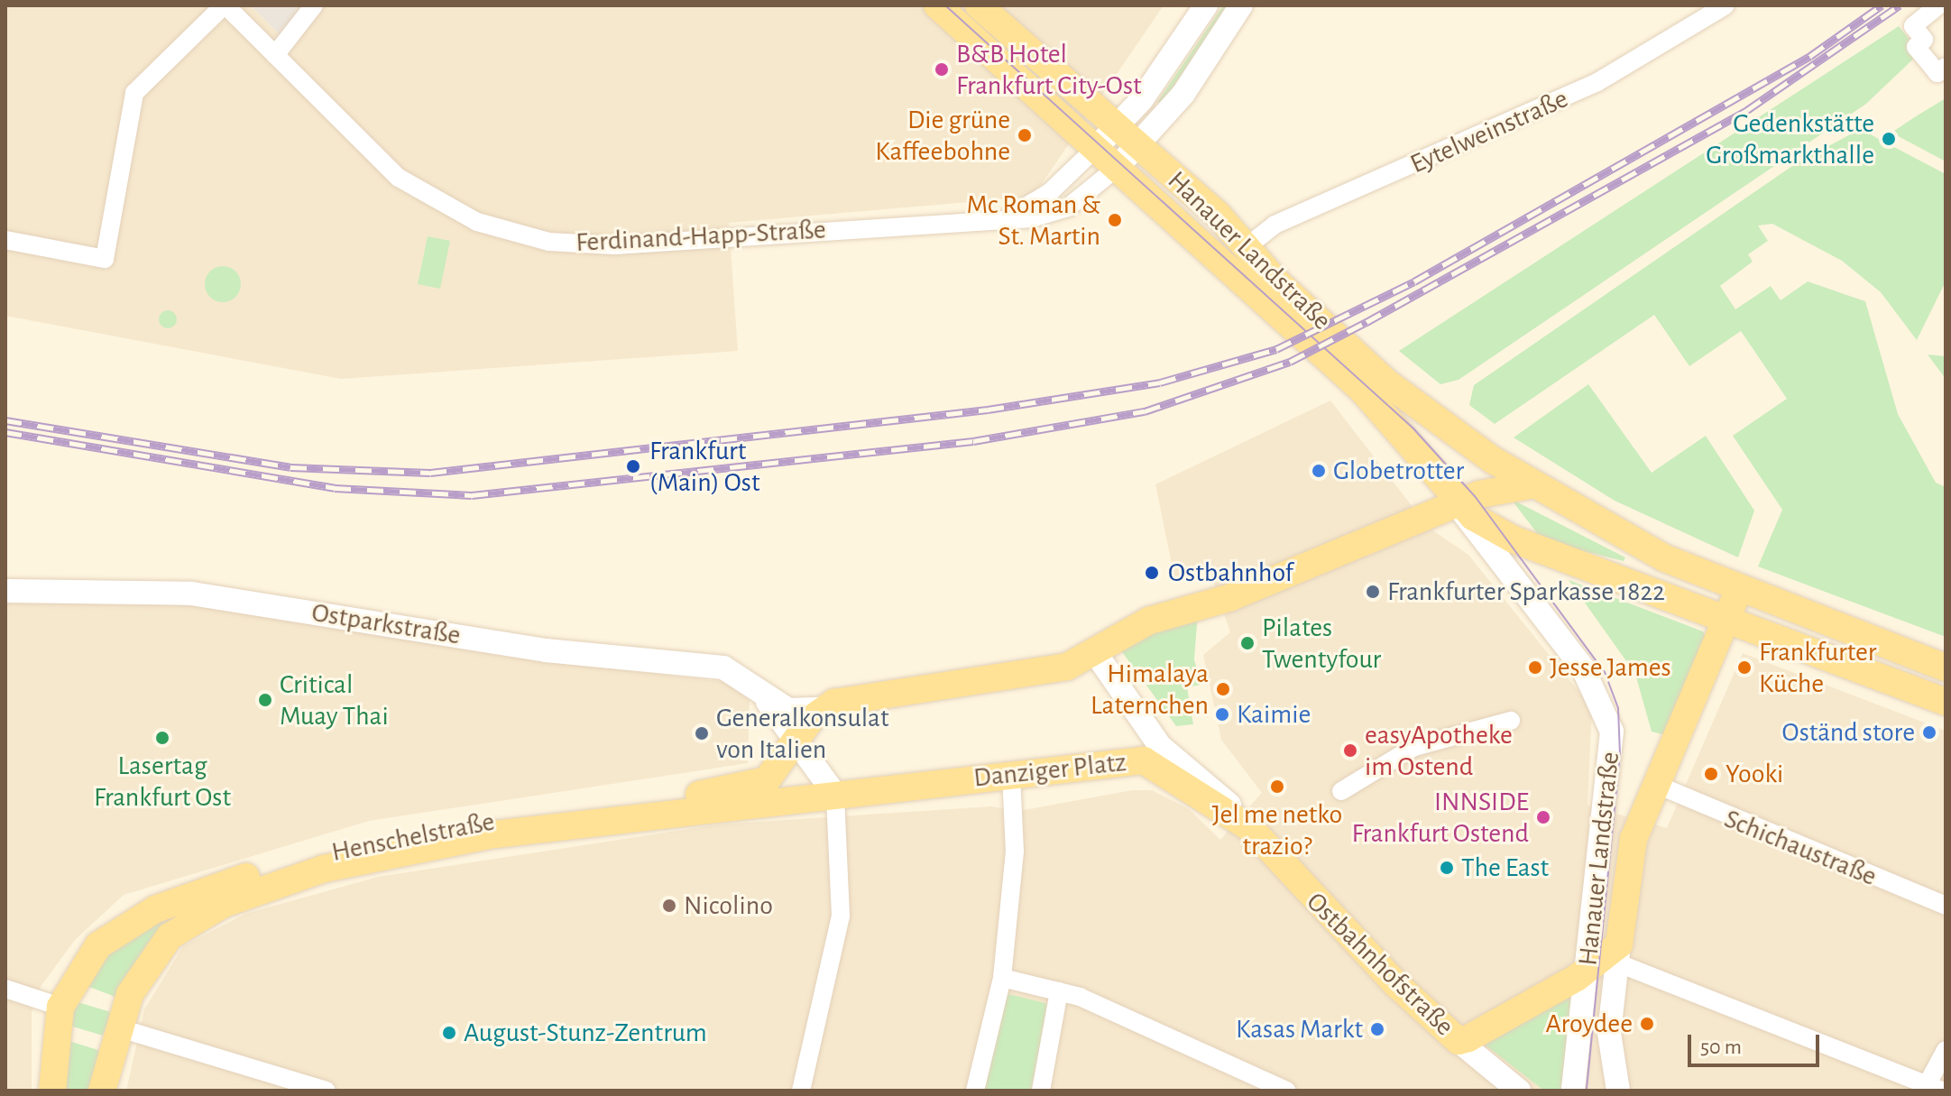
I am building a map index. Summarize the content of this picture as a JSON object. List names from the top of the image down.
{
  "streets": {
    "main road": [
      "Hanauer Landstraße",
      "Danziger Platz",
      "Henschelstraße",
      "Ostbahnhofstraße"
    ],
    "street": [
      "Eytelweinstraße",
      "Ferdinand-Happ-Straße",
      "Ostparkstraße",
      "Schichaustraße"
    ]
  },
  "crossings": [
    ["Eytelweinstraße", "Hanauer Landstraße"],
    ["Ferdinand-Happ-Straße", "Hanauer Landstraße"],
    ["Hanauer Landstraße", "Schichaustraße"],
    ["Ostparkstraße", "Henschelstraße"],
    ["Danziger Platz", "Henschelstraße"],
    ["Danziger Platz", "Ostbahnhofstraße"]
  ],
  "places": [
    "B&B Hotel Frankfurt City-Ost",
    "Die grüne Kaffeebohne",
    "Gedenkstätte Großmarkthalle",
    "Mc Roman & St. Martin",
    "Frankfurt (Main) Ost",
    "Globetrotter",
    "Ostbahnhof",
    "Frankfurter Sparkasse 1822",
    "Pilates Twentyfour",
    "Jesse James",
    "Frankfurter Küche",
    "Himalaya Laternchen",
    "Critical Muay Thai",
    "Kaimie",
    "Oständ store",
    "Generalkonsulat von Italien",
    "Lasertag Frankfurt Ost",
    "easyApotheke im Ostend",
    "Yooki",
    "Jel me netko trazio?",
    "INNSIDE Frankfurt Ostend",
    "The East",
    "Nicolino",
    "Aroydee",
    "Kasas Markt",
    "August-Stunz-Zentrum"
  ],
  "scale_bar": "50 m"
}
